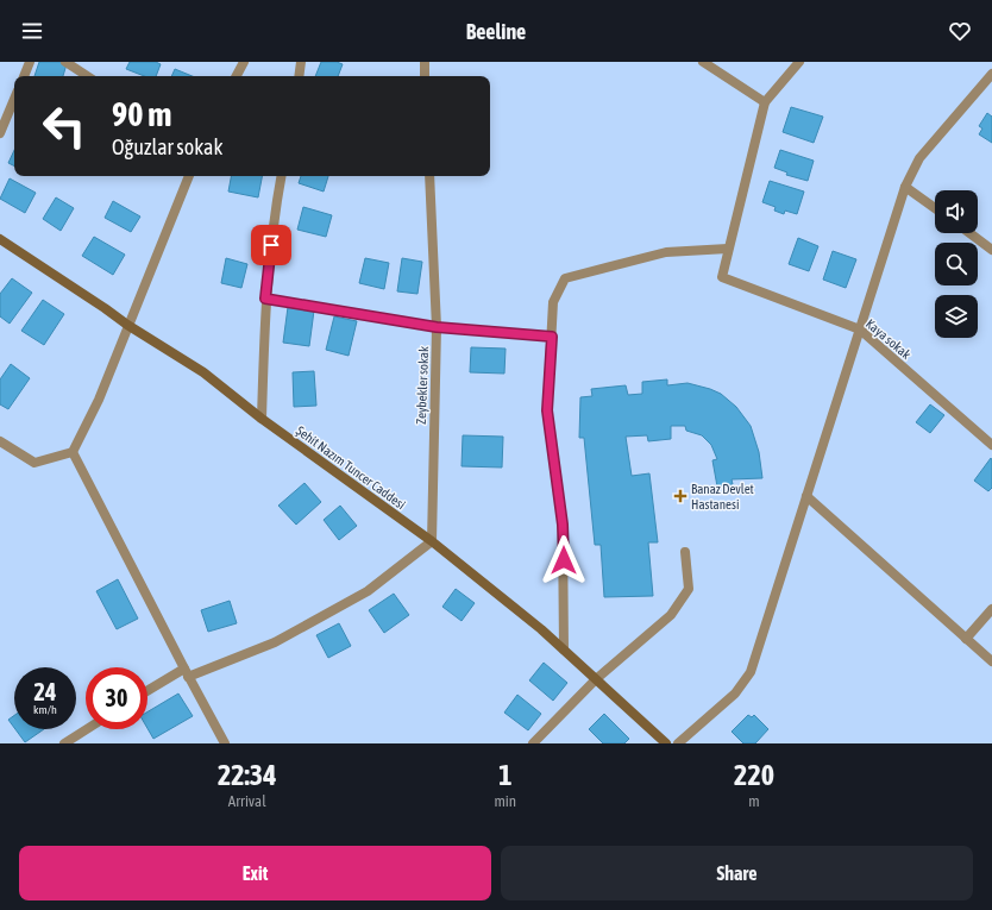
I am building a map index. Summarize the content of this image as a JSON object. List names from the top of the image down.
{
  "streets": {
    "street": ["Kaya sokak", "Zeybekler sokak", "Şehit Nazım Tuncer Caddesi"]
  },
  "crossings": [
    ["Zeybekler sokak", "Şehit Nazım Tuncer Caddesi"]
  ],
  "places": {
    "health": ["Banaz Devlet Hastanesi"]
  },
  "page": {
    "header": "Beeline",
    "turn": ["90 m", "Oğuzlar sokak"],
    "speed": "24 km/h",
    "limit": "30",
    "eta": [
      "22:34",
      "Arrival",
      "1",
      "min",
      "220",
      "m"
    ],
    "buttons": ["Exit", "Share"]
  }
}
